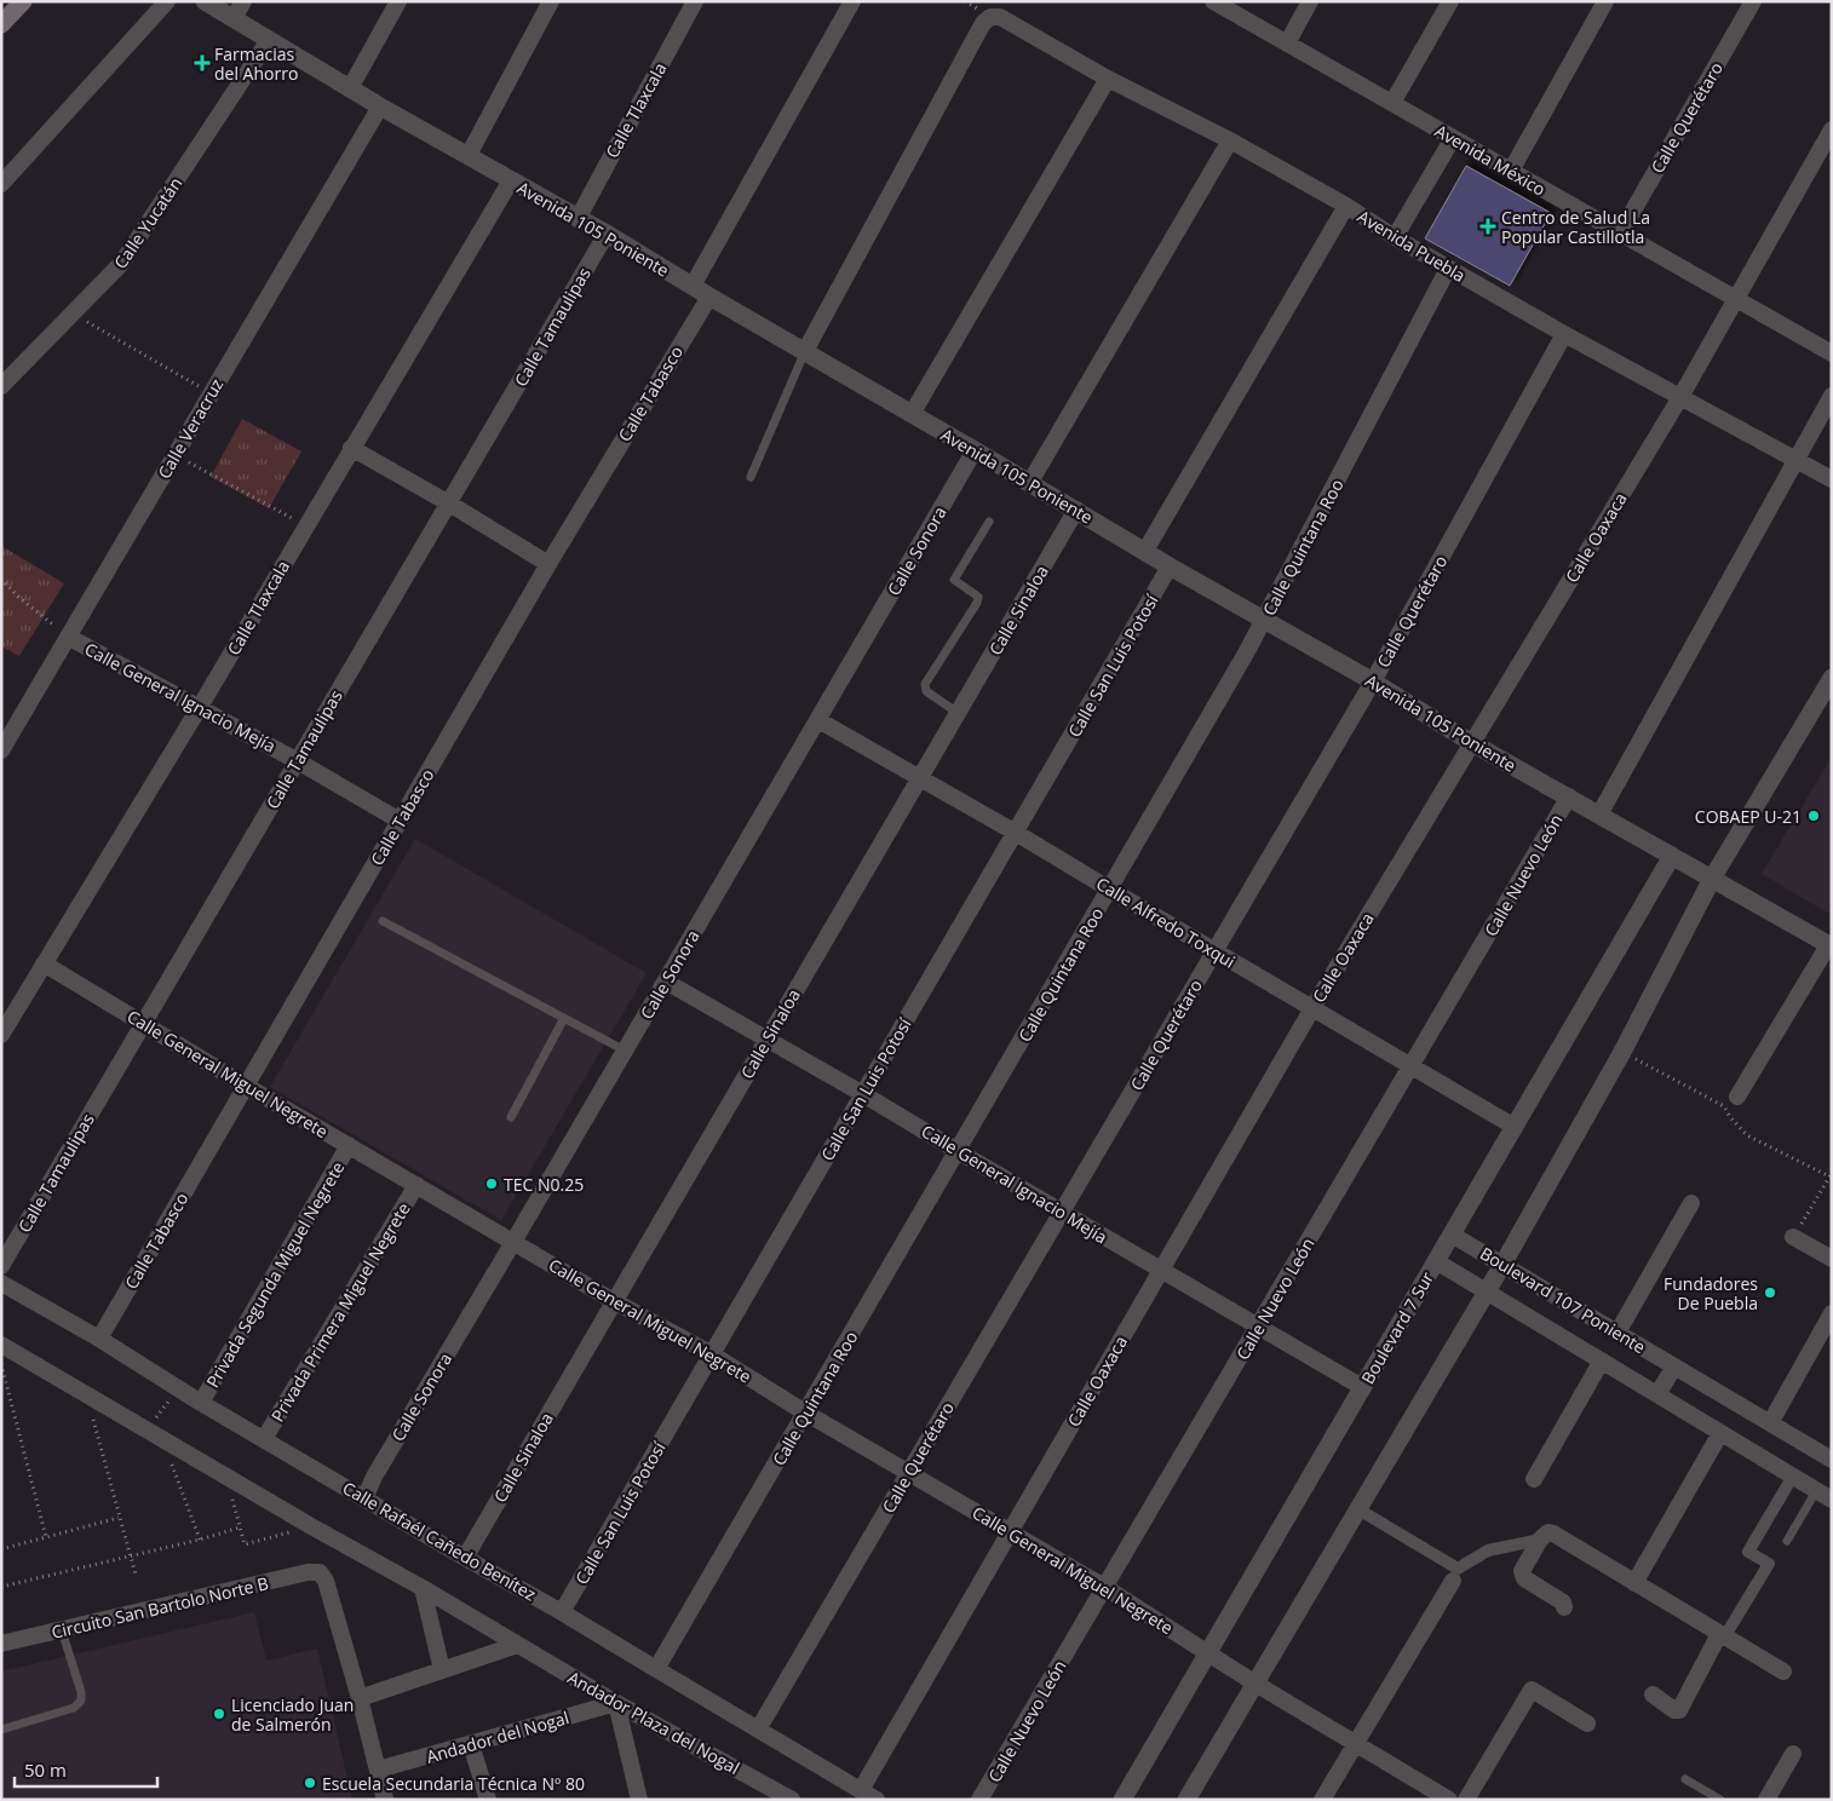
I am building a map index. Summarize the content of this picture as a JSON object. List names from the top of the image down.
{
  "streets": {
    "street": [
      "Calle Tlaxcala",
      "Calle Querétaro",
      "Avenida México",
      "Calle Yucatán",
      "Avenida 105 Poniente",
      "Avenida Puebla",
      "Calle Tamaulipas",
      "Calle Tabasco",
      "Calle Veracruz",
      "Calle Oaxaca",
      "Calle Quintana Roo",
      "Calle Sonora",
      "Calle Sinaloa",
      "Calle San Luis Potosí",
      "Calle General Ignacio Mejía",
      "Calle Nuevo León",
      "Calle Alfredo Toxqui",
      "Calle General Miguel Negrete",
      "Privada Segunda Miguel Negrete",
      "Boulevard 107 Poniente",
      "Privada Primera Miguel Negrete",
      "Boulevard 7 Sur",
      "Calle Rafaél Cañedo Benítez",
      "Circuito San Bartolo Norte B",
      "Andador Plaza del Nogal",
      "Andador del Nogal"
    ]
  },
  "crossings": [
    ["Calle Tlaxcala", "Avenida 105 Poniente"],
    ["Calle Tlaxcala", "Calle General Ignacio Mejía"],
    ["Calle Tlaxcala", "Calle General Miguel Negrete"],
    ["Calle Querétaro", "Avenida México"],
    ["Calle Querétaro", "Avenida 105 Poniente"],
    ["Calle Querétaro", "Avenida Puebla"],
    ["Calle Querétaro", "Calle General Ignacio Mejía"],
    ["Calle Querétaro", "Calle Alfredo Toxqui"],
    ["Calle Querétaro", "Calle General Miguel Negrete"],
    ["Calle Querétaro", "Calle Rafaél Cañedo Benítez"],
    ["Avenida México", "Calle Oaxaca"],
    ["Calle Yucatán", "Avenida 105 Poniente"],
    ["Avenida 105 Poniente", "Avenida Puebla"],
    ["Avenida 105 Poniente", "Calle Tamaulipas"],
    ["Avenida 105 Poniente", "Calle Tabasco"],
    ["Avenida 105 Poniente", "Calle Veracruz"],
    ["Avenida 105 Poniente", "Calle Oaxaca"],
    ["Avenida 105 Poniente", "Calle Quintana Roo"],
    ["Avenida 105 Poniente", "Calle Sonora"],
    ["Avenida 105 Poniente", "Calle Sinaloa"],
    ["Avenida 105 Poniente", "Calle San Luis Potosí"],
    ["Avenida 105 Poniente", "Calle Nuevo León"],
    ["Avenida 105 Poniente", "Boulevard 7 Sur"],
    ["Avenida Puebla", "Calle Oaxaca"],
    ["Avenida Puebla", "Calle Quintana Roo"],
    ["Calle Tamaulipas", "Calle General Ignacio Mejía"],
    ["Calle Tamaulipas", "Calle General Miguel Negrete"],
    ["Calle Tabasco", "Calle General Ignacio Mejía"],
    ["Calle Tabasco", "Calle General Miguel Negrete"],
    ["Calle Tabasco", "Calle Rafaél Cañedo Benítez"],
    ["Calle Veracruz", "Calle General Ignacio Mejía"],
    ["Calle Oaxaca", "Calle General Ignacio Mejía"],
    ["Calle Oaxaca", "Calle Alfredo Toxqui"],
    ["Calle Oaxaca", "Calle General Miguel Negrete"],
    ["Calle Oaxaca", "Calle Rafaél Cañedo Benítez"],
    ["Calle Quintana Roo", "Calle General Ignacio Mejía"],
    ["Calle Quintana Roo", "Calle Alfredo Toxqui"],
    ["Calle Quintana Roo", "Calle General Miguel Negrete"],
    ["Calle Quintana Roo", "Calle Rafaél Cañedo Benítez"],
    ["Calle Sonora", "Calle General Ignacio Mejía"],
    ["Calle Sonora", "Calle Alfredo Toxqui"],
    ["Calle Sonora", "Calle General Miguel Negrete"],
    ["Calle Sonora", "Calle Rafaél Cañedo Benítez"],
    ["Calle Sinaloa", "Calle General Ignacio Mejía"],
    ["Calle Sinaloa", "Calle Alfredo Toxqui"],
    ["Calle Sinaloa", "Calle General Miguel Negrete"],
    ["Calle Sinaloa", "Calle Rafaél Cañedo Benítez"],
    ["Calle San Luis Potosí", "Calle General Ignacio Mejía"],
    ["Calle San Luis Potosí", "Calle Alfredo Toxqui"],
    ["Calle San Luis Potosí", "Calle General Miguel Negrete"],
    ["Calle San Luis Potosí", "Calle Rafaél Cañedo Benítez"],
    ["Calle General Ignacio Mejía", "Calle Nuevo León"],
    ["Calle General Ignacio Mejía", "Boulevard 7 Sur"],
    ["Calle Nuevo León", "Calle Alfredo Toxqui"],
    ["Calle Nuevo León", "Calle General Miguel Negrete"],
    ["Calle Alfredo Toxqui", "Boulevard 7 Sur"],
    ["Calle General Miguel Negrete", "Privada Segunda Miguel Negrete"],
    ["Calle General Miguel Negrete", "Privada Primera Miguel Negrete"],
    ["Calle General Miguel Negrete", "Boulevard 7 Sur"],
    ["Privada Segunda Miguel Negrete", "Calle Rafaél Cañedo Benítez"],
    ["Boulevard 107 Poniente", "Boulevard 7 Sur"],
    ["Privada Primera Miguel Negrete", "Calle Rafaél Cañedo Benítez"],
    ["Andador Plaza del Nogal", "Andador del Nogal"]
  ],
  "places": {
    "health": ["Farmacias del Ahorro", "Centro de Salud La Popular Castillotla"],
    "other": [
      "COBAEP U-21",
      "TEC N0.25",
      "Fundadores De Puebla",
      "Licenciado Juan de Salmerón",
      "Escuela Secundaria Técnica Nº 80"
    ]
  },
  "scale_bar": "50 m"
}
